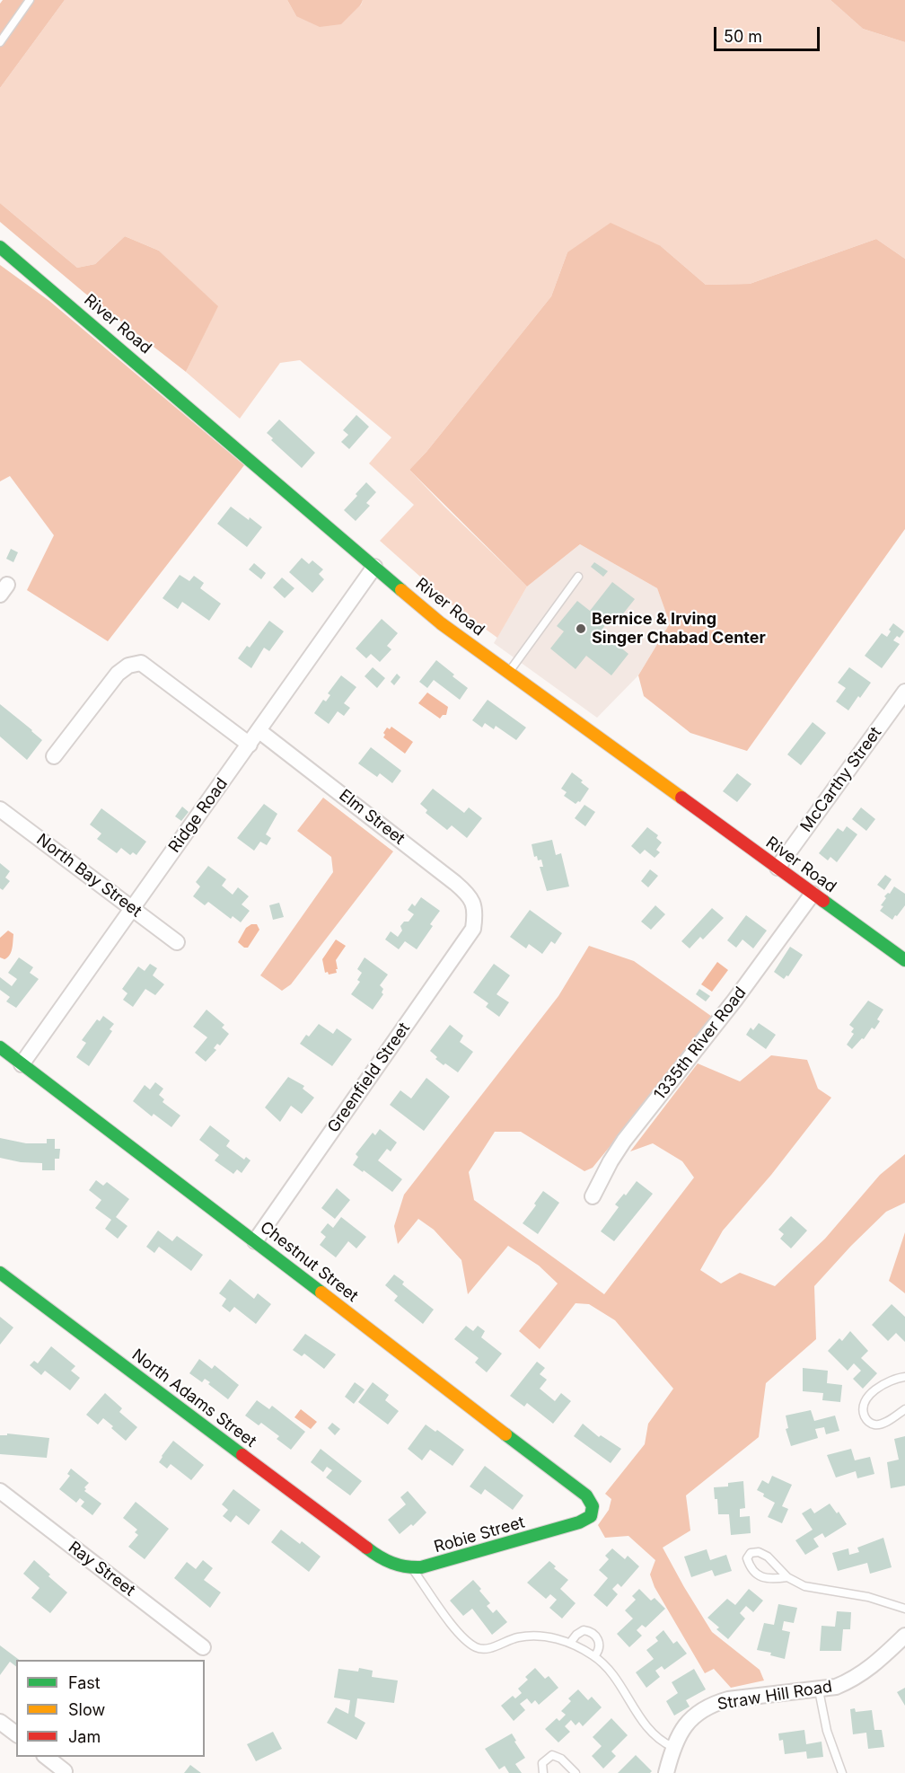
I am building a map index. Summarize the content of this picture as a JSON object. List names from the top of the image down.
{
  "streets": {
    "street": [
      "River Road",
      "McCarthy Street",
      "Ridge Road",
      "Elm Street",
      "North Bay Street",
      "1335th River Road",
      "Greenfield Street",
      "Chestnut Street",
      "North Adams Street",
      "Robie Street",
      "Ray Street",
      "Straw Hill Road"
    ]
  },
  "crossings": [
    ["River Road", "McCarthy Street"],
    ["River Road", "Ridge Road"],
    ["River Road", "1335th River Road"],
    ["Ridge Road", "Elm Street"],
    ["Ridge Road", "North Bay Street"],
    ["Ridge Road", "Chestnut Street"],
    ["Elm Street", "Greenfield Street"],
    ["Greenfield Street", "Chestnut Street"],
    ["Chestnut Street", "Robie Street"],
    ["North Adams Street", "Robie Street"]
  ],
  "places": ["Bernice & Irving Singer Chabad Center"],
  "legend": ["Fast", "Slow", "Jam"],
  "scale_bar": "50 m"
}
